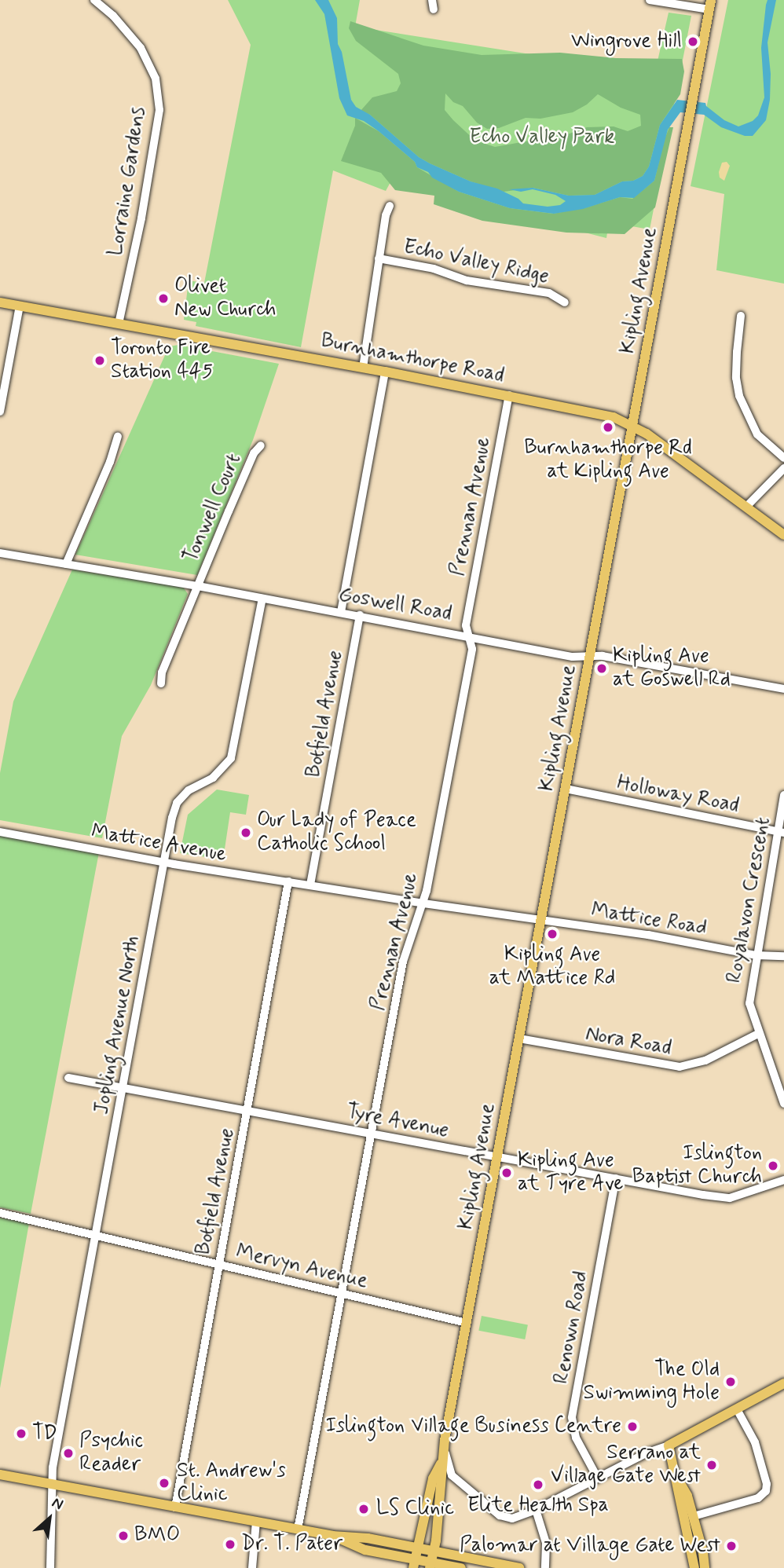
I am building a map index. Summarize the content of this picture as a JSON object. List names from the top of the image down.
{
  "streets": {
    "main road": ["Kipling Avenue", "Burnhamthorpe Road"],
    "street": [
      "Lorraine Gardens",
      "Echo Valley Ridge",
      "Prennan Avenue",
      "Tonwell Court",
      "Goswell Road",
      "Botfield Avenue",
      "Holloway Road",
      "Mattice Avenue",
      "Royalavon Crescent",
      "Mattice Road",
      "Jopling Avenue North",
      "Nora Road",
      "Tyre Avenue",
      "Mervyn Avenue",
      "Renown Road"
    ]
  },
  "crossings": [
    ["Lorraine Gardens", "Burnhamthorpe Road"],
    ["Kipling Avenue", "Burnhamthorpe Road"],
    ["Kipling Avenue", "Goswell Road"],
    ["Kipling Avenue", "Holloway Road"],
    ["Kipling Avenue", "Mattice Avenue"],
    ["Kipling Avenue", "Mattice Road"],
    ["Kipling Avenue", "Nora Road"],
    ["Kipling Avenue", "Tyre Avenue"],
    ["Kipling Avenue", "Mervyn Avenue"],
    ["Burnhamthorpe Road", "Prennan Avenue"],
    ["Prennan Avenue", "Goswell Road"],
    ["Prennan Avenue", "Mattice Avenue"],
    ["Prennan Avenue", "Tyre Avenue"],
    ["Prennan Avenue", "Mervyn Avenue"],
    ["Tonwell Court", "Goswell Road"],
    ["Goswell Road", "Botfield Avenue"],
    ["Goswell Road", "Jopling Avenue North"],
    ["Botfield Avenue", "Mattice Avenue"],
    ["Botfield Avenue", "Tyre Avenue"],
    ["Botfield Avenue", "Mervyn Avenue"],
    ["Holloway Road", "Royalavon Crescent"],
    ["Mattice Avenue", "Mattice Road"],
    ["Mattice Avenue", "Jopling Avenue North"],
    ["Royalavon Crescent", "Mattice Road"],
    ["Royalavon Crescent", "Nora Road"],
    ["Jopling Avenue North", "Tyre Avenue"],
    ["Jopling Avenue North", "Mervyn Avenue"],
    ["Tyre Avenue", "Renown Road"]
  ],
  "parks": ["Echo Valley Park"],
  "places": [
    "Wingrove Hill",
    "Olivet New Church",
    "Toronto Fire Station 445",
    "Burnhamthorpe Rd at Kipling Ave",
    "Kipling Ave at Goswell Rd",
    "Our Lady of Peace Catholic School",
    "Kipling Ave at Mattice Rd",
    "Islington Baptist Church",
    "Kipling Ave at Tyre Ave",
    "The Old Swimming Hole",
    "Islington Village Business Centre",
    "TD",
    "Psychic Reader",
    "Serrano at Village Gate West",
    "St. Andrew's Clinic",
    "Elite Health Spa",
    "LS Clinic",
    "BMO",
    "Dr. T. Pater",
    "Palomar at Village Gate West"
  ],
  "north": "top right"
}
